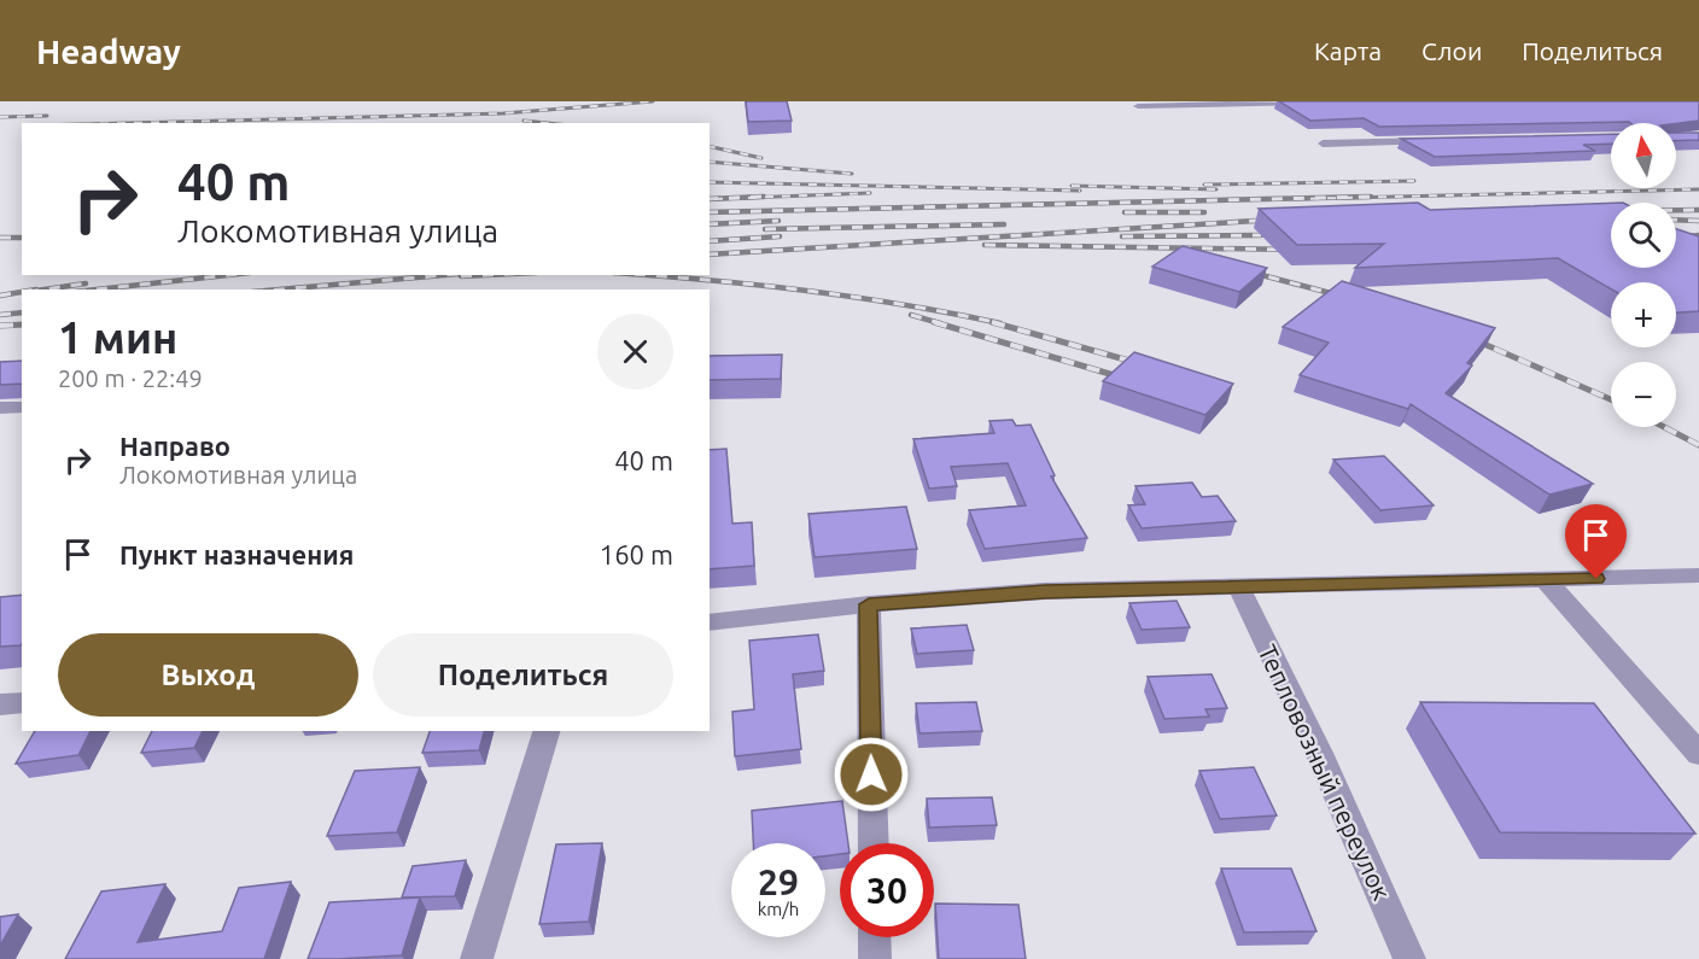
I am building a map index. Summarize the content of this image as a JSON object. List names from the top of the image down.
{
  "streets": {
    "street": ["Тепловозный переулок"]
  },
  "north": "top",
  "page": {
    "header": "Headway",
    "nav": ["Карта", "Слои", "Поделиться"],
    "map_buttons": ["+", "−"],
    "turn": ["40 m", "Локомотивная улица"],
    "heading": ["1 мин", "200 m · 22:49"],
    "list": [
      {
        "name": "Направо",
        "note": "Локомотивная улица",
        "value": "40 m"
      },
      {
        "name": "Пункт назначения",
        "value": "160 m"
      }
    ],
    "buttons": ["Выход", "Поделиться"],
    "speed": "29 km/h",
    "limit": "30"
  }
}
